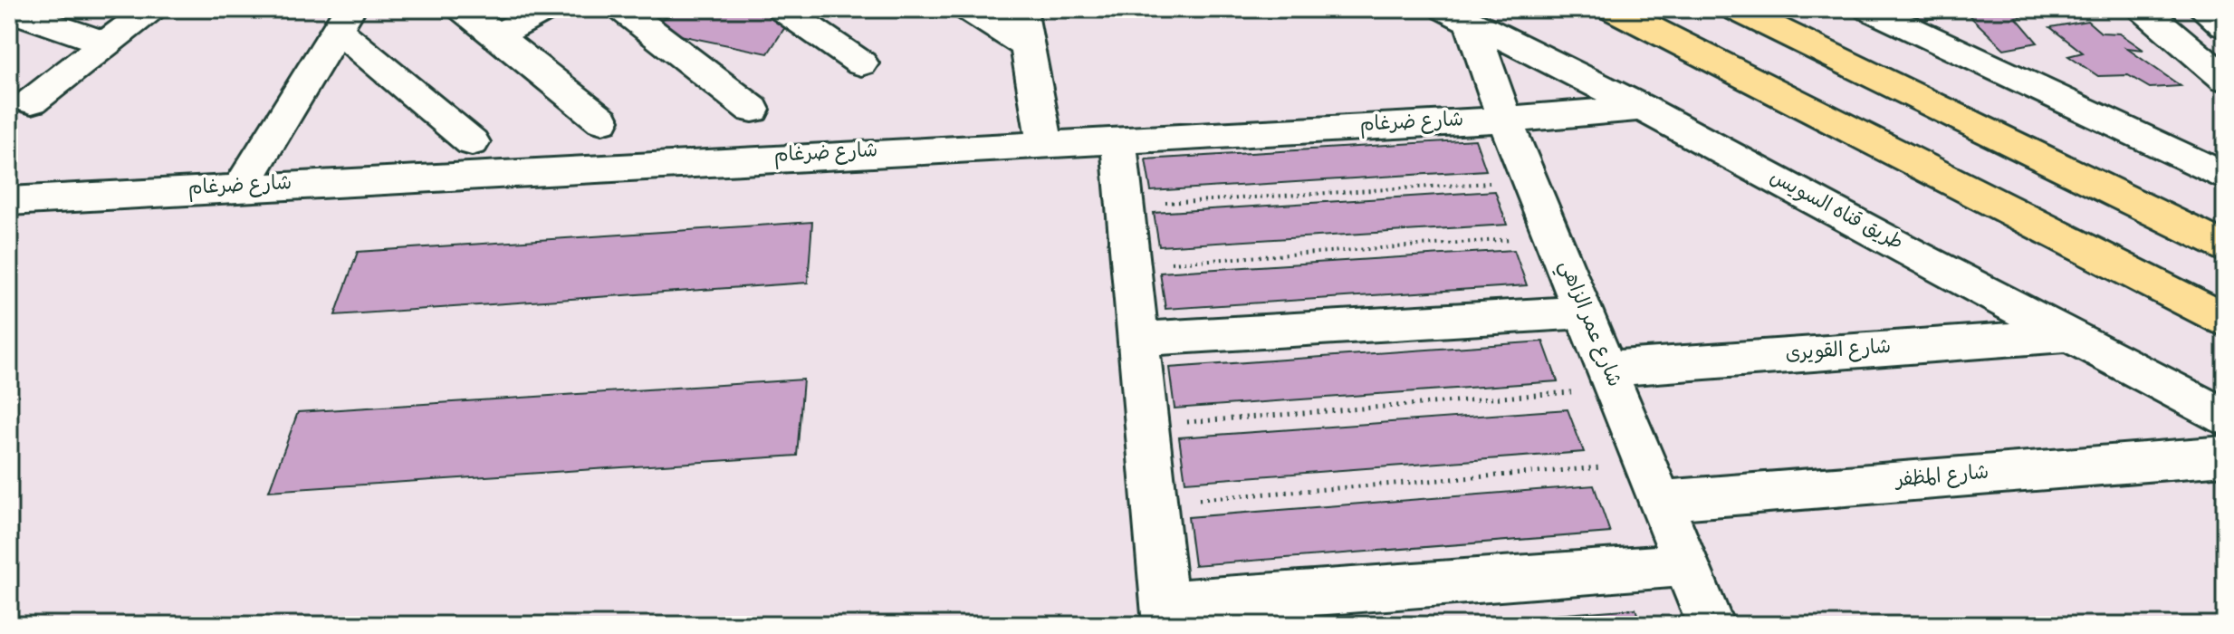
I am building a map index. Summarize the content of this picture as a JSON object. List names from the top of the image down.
{
  "streets": {
    "street": [
      "شارع ضرغام",
      "طريق قناه السويس",
      "شارع عمر الزاهي",
      "شارع القويرى",
      "شارع المظفر"
    ]
  },
  "crossings": [
    ["شارع ضرغام", "طريق قناه السويس"],
    ["شارع ضرغام", "شارع عمر الزاهي"],
    ["طريق قناه السويس", "شارع عمر الزاهي"],
    ["طريق قناه السويس", "شارع القويرى"],
    ["شارع عمر الزاهي", "شارع القويرى"],
    ["شارع عمر الزاهي", "شارع المظفر"]
  ]
}
